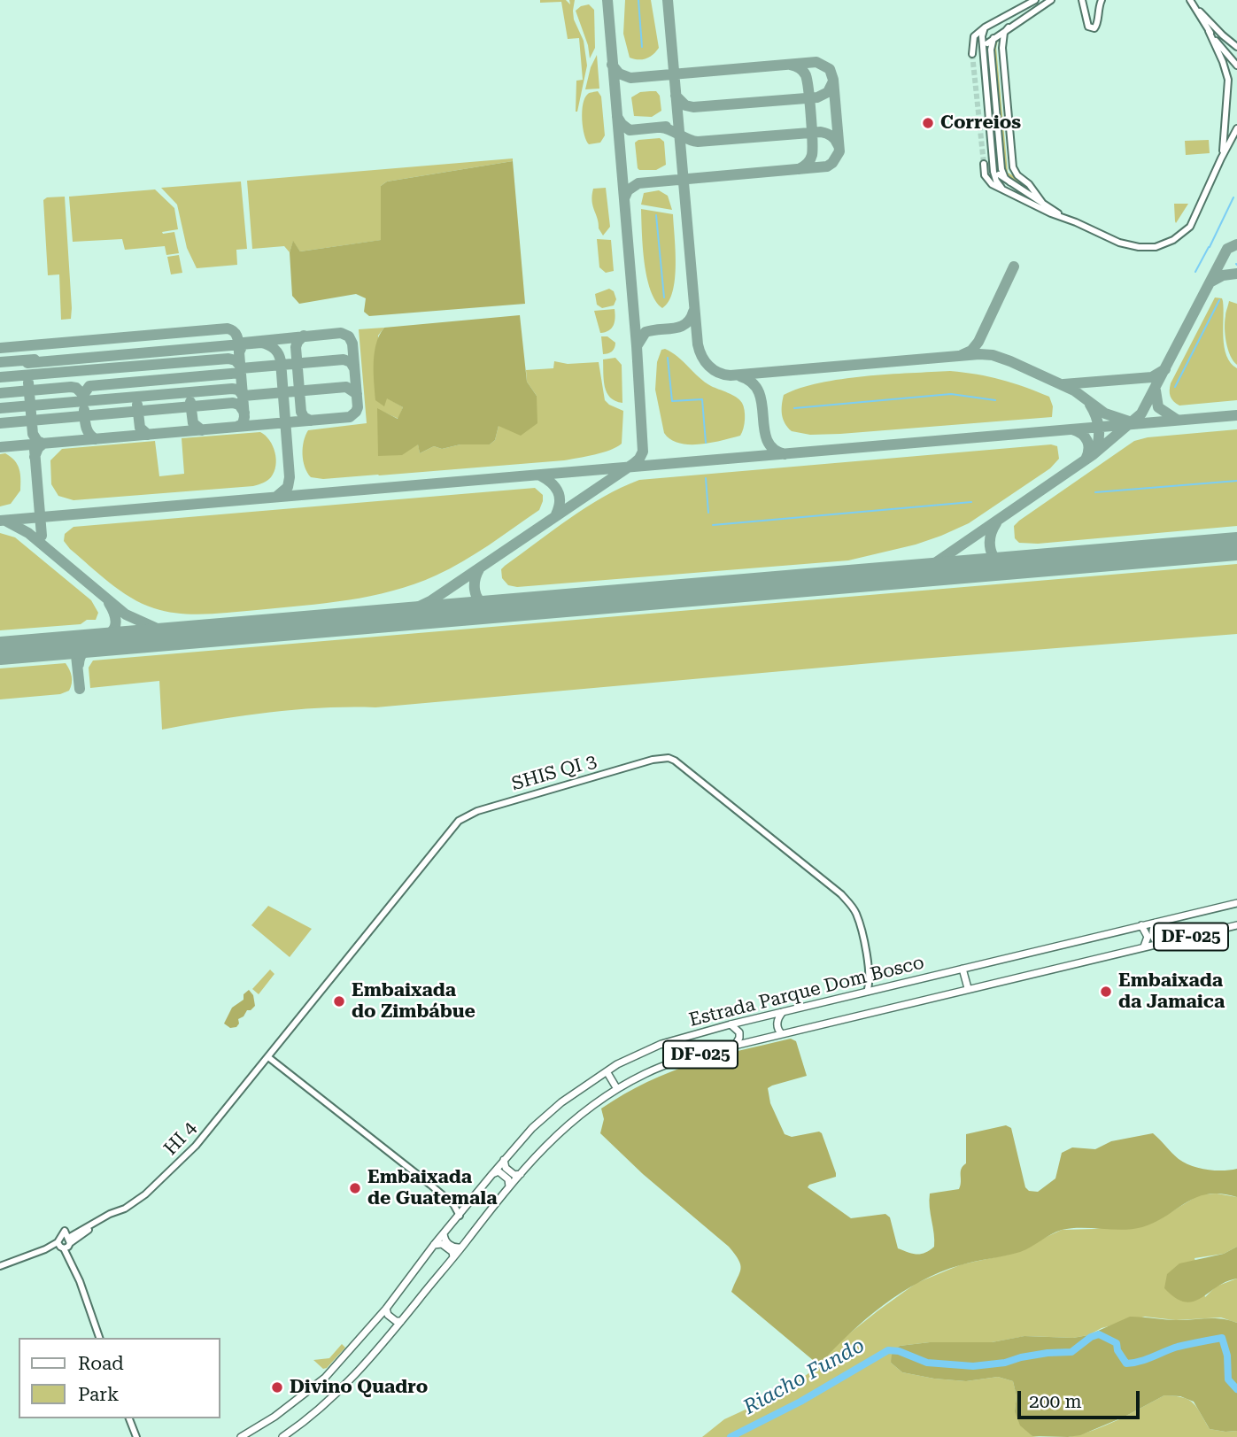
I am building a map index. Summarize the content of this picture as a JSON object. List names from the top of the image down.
{
  "streets": {
    "main road": ["DF-025", "Estrada Parque Dom Bosco"],
    "street": ["SHIS QI 3", "HI 4"]
  },
  "crossings": [
    ["SHIS QI 3", "Estrada Parque Dom Bosco"],
    ["SHIS QI 3", "HI 4"]
  ],
  "water": ["Riacho Fundo"],
  "places": [
    "Correios",
    "Embaixada da Jamaica",
    "Embaixada do Zimbábue",
    "Embaixada de Guatemala",
    "Divino Quadro"
  ],
  "legend": ["Road", "Park"],
  "scale_bar": "200 m"
}
